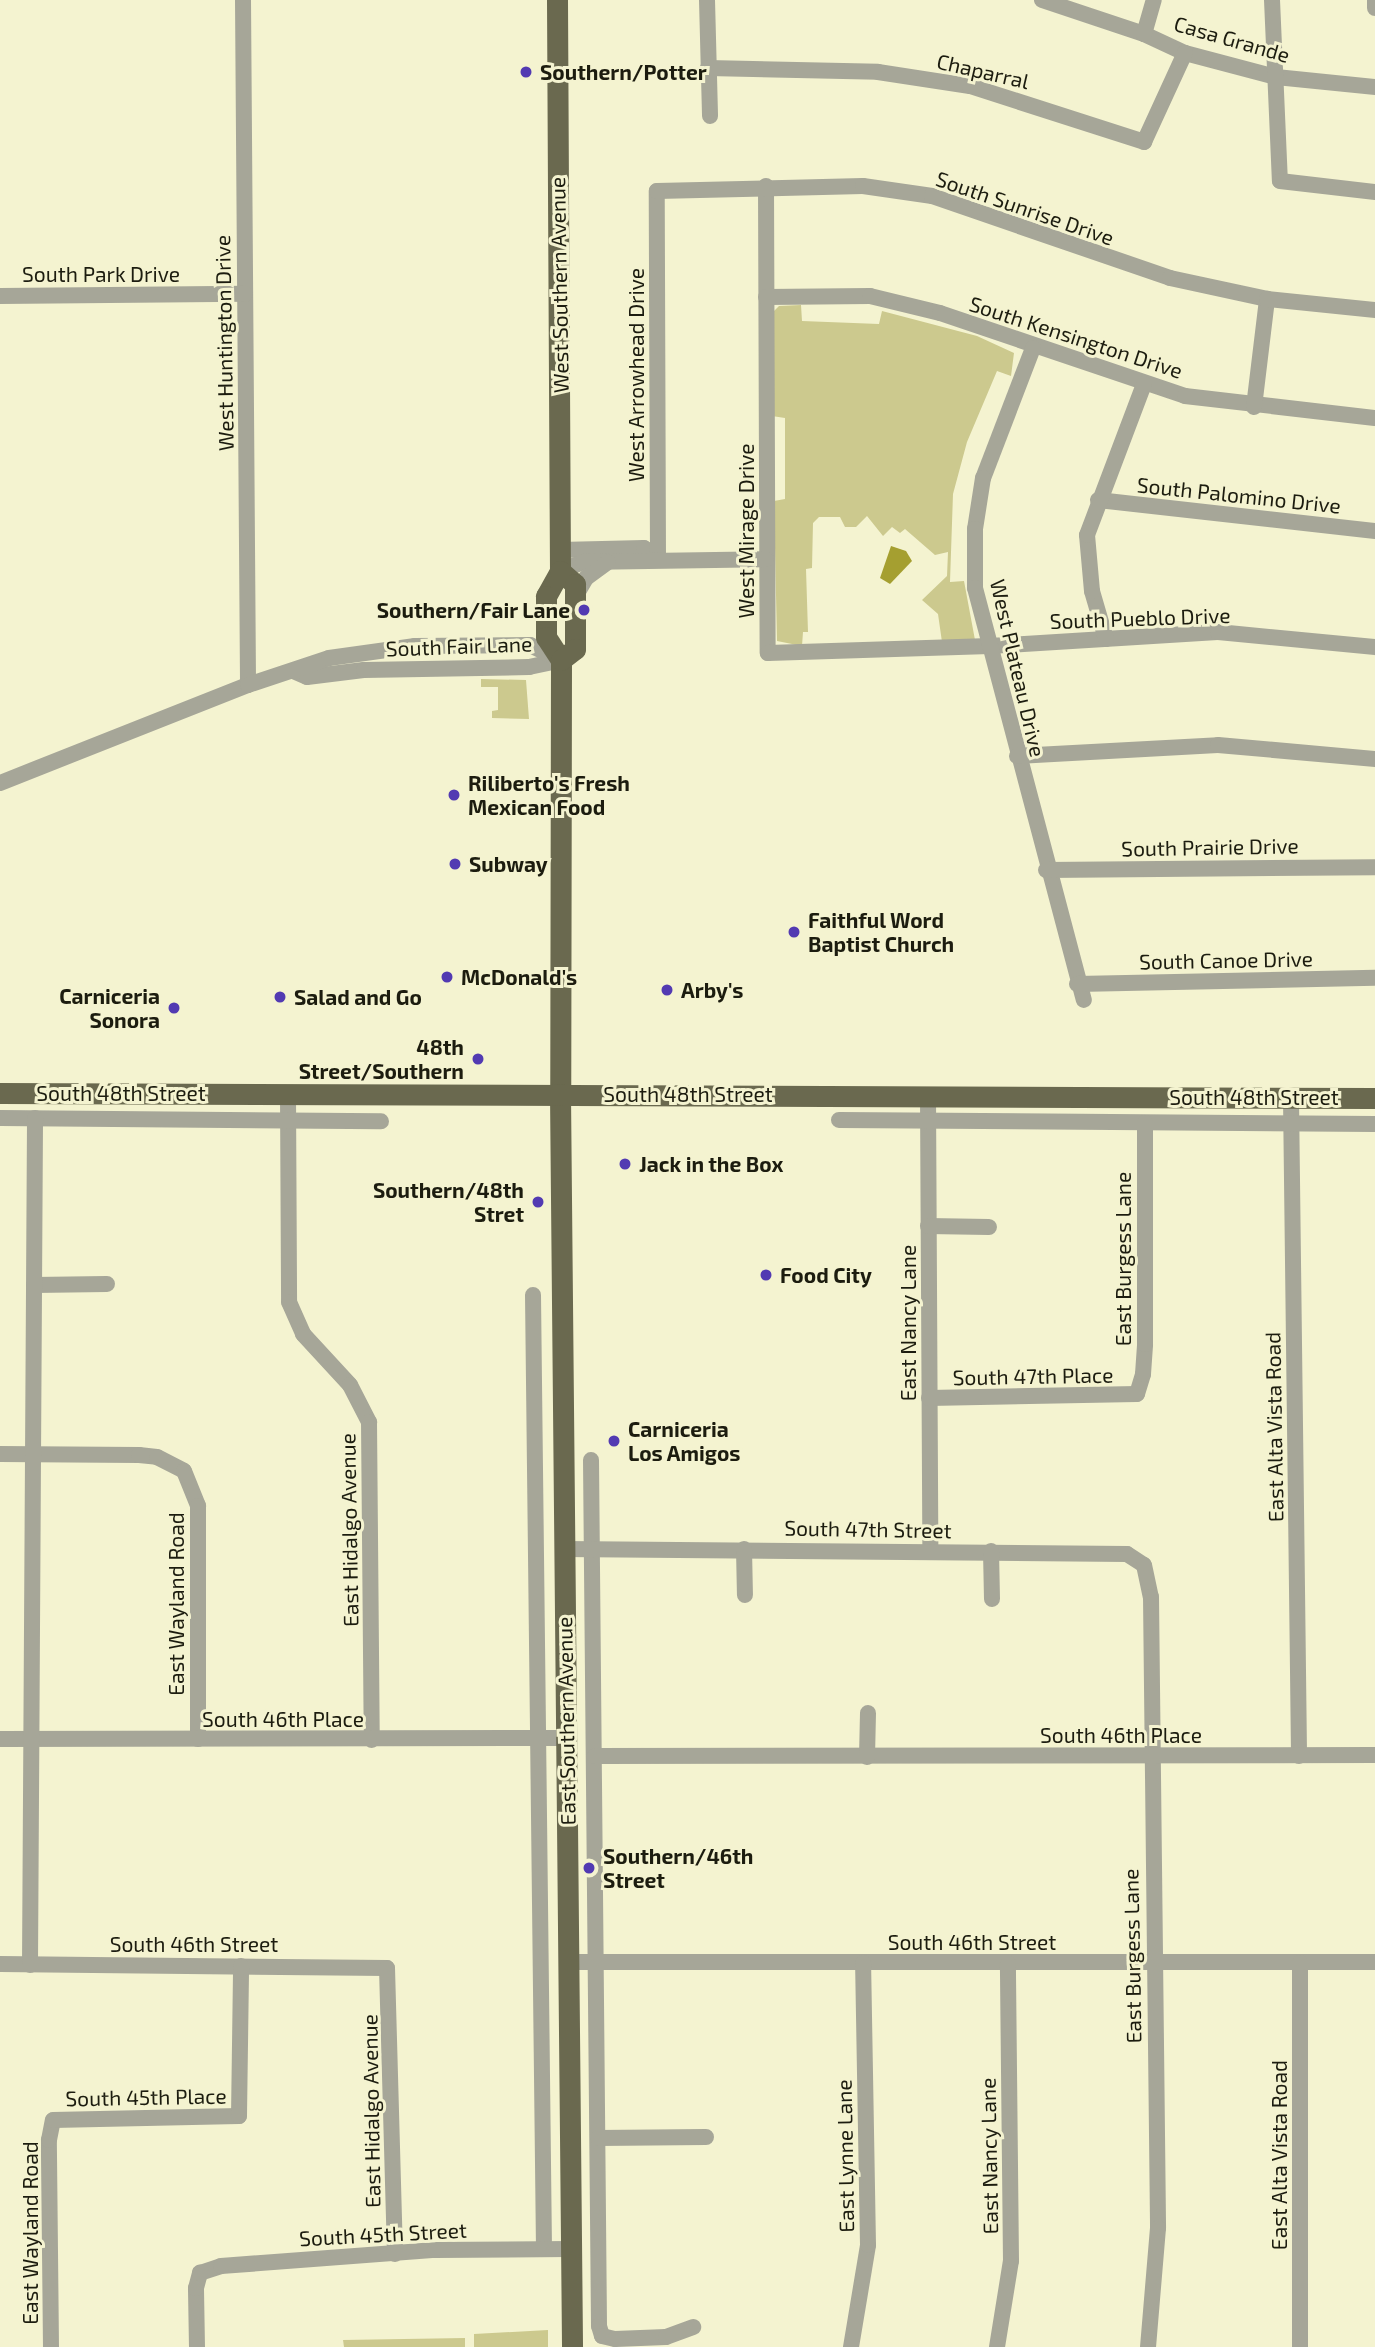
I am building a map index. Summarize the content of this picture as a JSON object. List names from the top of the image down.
{
  "streets": {
    "main road": ["West Southern Avenue", "South 48th Street", "East Southern Avenue"],
    "street": [
      "Casa Grande",
      "Chaparral",
      "South Sunrise Drive",
      "South Park Drive",
      "South Kensington Drive",
      "West Huntington Drive",
      "West Arrowhead Drive",
      "South Palomino Drive",
      "West Mirage Drive",
      "South Pueblo Drive",
      "South Fair Lane",
      "West Plateau Drive",
      "South Prairie Drive",
      "South Canoe Drive",
      "East Burgess Lane",
      "East Nancy Lane",
      "South 47th Place",
      "East Alta Vista Road",
      "South 47th Street",
      "East Hidalgo Avenue",
      "East Wayland Road",
      "South 46th Place",
      "South 46th Street",
      "South 45th Place",
      "East Lynne Lane",
      "South 45th Street"
    ]
  },
  "crossings": [
    ["Casa Grande", "Chaparral"],
    ["South Sunrise Drive", "West Arrowhead Drive"],
    ["South Sunrise Drive", "West Mirage Drive"],
    ["South Park Drive", "West Huntington Drive"],
    ["West Southern Avenue", "South Fair Lane"],
    ["West Southern Avenue", "South 48th Street"],
    ["West Southern Avenue", "East Southern Avenue"],
    ["South Kensington Drive", "West Mirage Drive"],
    ["South Kensington Drive", "West Plateau Drive"],
    ["West Huntington Drive", "South Fair Lane"],
    ["West Mirage Drive", "South Pueblo Drive"],
    ["West Mirage Drive", "West Plateau Drive"],
    ["South Pueblo Drive", "West Plateau Drive"],
    ["West Plateau Drive", "South Prairie Drive"],
    ["West Plateau Drive", "South Canoe Drive"],
    ["South 48th Street", "East Burgess Lane"],
    ["South 48th Street", "East Nancy Lane"],
    ["South 48th Street", "East Alta Vista Road"],
    ["South 48th Street", "East Hidalgo Avenue"],
    ["South 48th Street", "East Southern Avenue"],
    ["East Burgess Lane", "South 47th Place"],
    ["East Burgess Lane", "South 47th Street"],
    ["East Burgess Lane", "South 46th Place"],
    ["East Burgess Lane", "South 46th Street"],
    ["East Nancy Lane", "South 47th Place"],
    ["East Nancy Lane", "South 47th Street"],
    ["East Nancy Lane", "South 46th Street"],
    ["East Alta Vista Road", "South 46th Place"],
    ["East Alta Vista Road", "South 46th Street"],
    ["South 47th Street", "East Southern Avenue"],
    ["East Hidalgo Avenue", "South 46th Place"],
    ["East Hidalgo Avenue", "South 46th Street"],
    ["East Hidalgo Avenue", "South 45th Street"],
    ["East Wayland Road", "South 46th Place"],
    ["East Wayland Road", "South 45th Place"],
    ["South 46th Place", "East Southern Avenue"],
    ["East Southern Avenue", "South 46th Street"],
    ["East Southern Avenue", "South 45th Street"],
    ["South 46th Street", "South 45th Place"],
    ["South 46th Street", "East Lynne Lane"]
  ],
  "places": [
    "Southern/Potter",
    "Southern/Fair Lane",
    "Riliberto's Fresh Mexican Food",
    "Subway",
    "Faithful Word Baptist Church",
    "McDonald's",
    "Arby's",
    "Salad and Go",
    "Carniceria Sonora",
    "48th Street/Southern",
    "Jack in the Box",
    "Southern/48th Stret",
    "Food City",
    "Carniceria Los Amigos",
    "Southern/46th Street"
  ]
}
